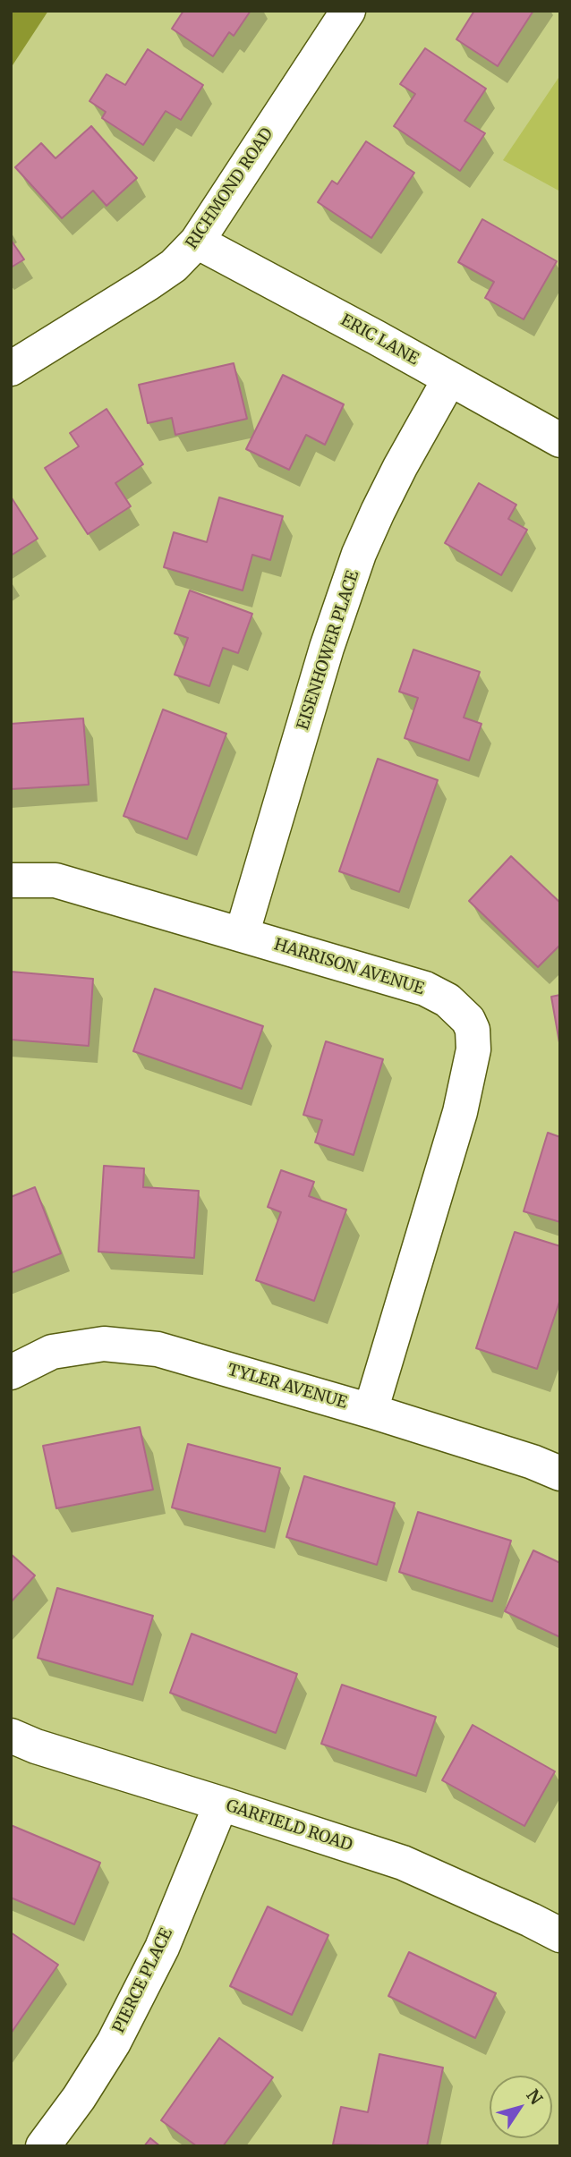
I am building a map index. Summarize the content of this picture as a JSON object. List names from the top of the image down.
{
  "streets": {
    "street": [
      "RICHMOND ROAD",
      "ERIC LANE",
      "EISENHOWER PLACE",
      "HARRISON AVENUE",
      "TYLER AVENUE",
      "GARFIELD ROAD",
      "PIERCE PLACE"
    ]
  },
  "crossings": [
    ["RICHMOND ROAD", "ERIC LANE"],
    ["ERIC LANE", "EISENHOWER PLACE"],
    ["EISENHOWER PLACE", "HARRISON AVENUE"],
    ["HARRISON AVENUE", "TYLER AVENUE"],
    ["GARFIELD ROAD", "PIERCE PLACE"]
  ],
  "north": "top right"
}
